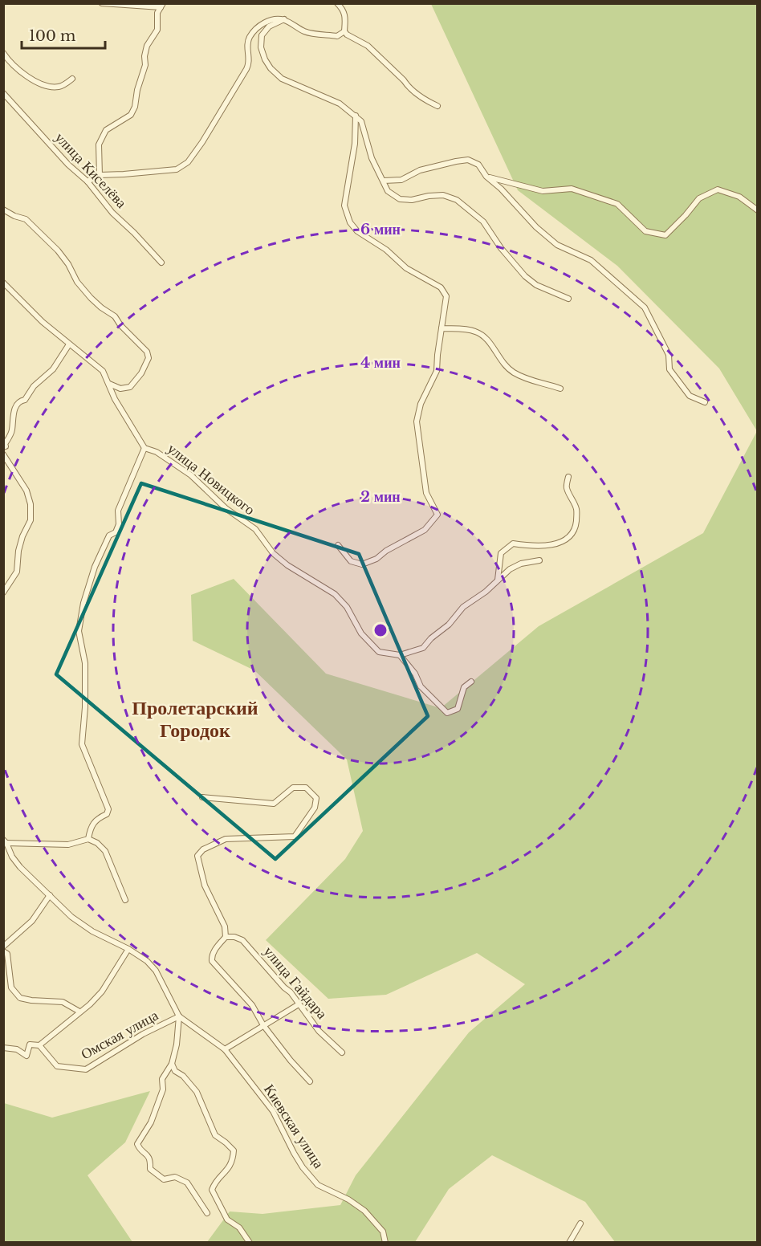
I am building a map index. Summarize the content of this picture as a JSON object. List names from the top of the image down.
{
  "streets": {
    "street": [
      "улица Киселёва",
      "улица Новицкого",
      "улица Гайдара",
      "Омская улица",
      "Киевская улица"
    ]
  },
  "crossings": [
    ["Омская улица", "Киевская улица"]
  ],
  "districts": ["Пролетарский Городок"],
  "scale_bar": "100 m",
  "rings": ["6 мин", "4 мин", "2 мин"]
}
